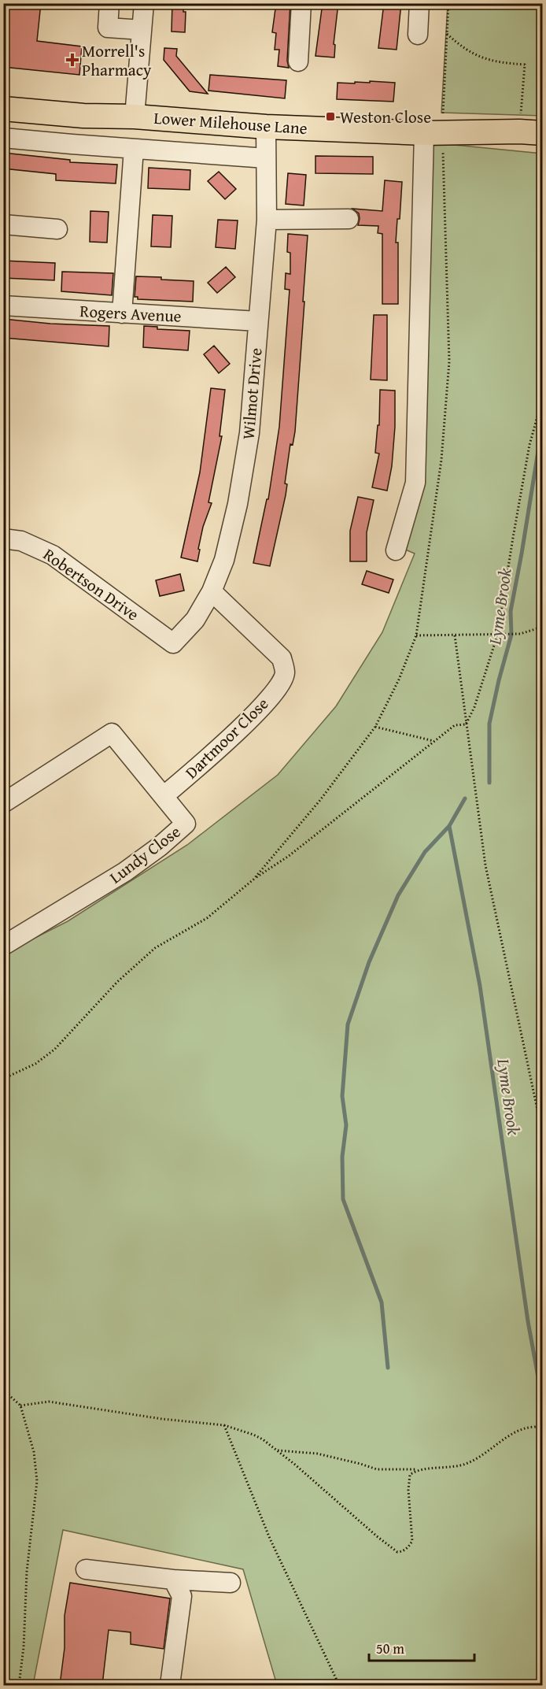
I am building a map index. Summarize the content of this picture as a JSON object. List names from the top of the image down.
{
  "streets": {
    "main road": ["Lower Milehouse Lane"],
    "street": [
      "Rogers Avenue",
      "Wilmot Drive",
      "Robertson Drive",
      "Dartmoor Close",
      "Lundy Close"
    ]
  },
  "crossings": [
    ["Lower Milehouse Lane", "Wilmot Drive"],
    ["Rogers Avenue", "Wilmot Drive"],
    ["Wilmot Drive", "Robertson Drive"],
    ["Wilmot Drive", "Dartmoor Close"],
    ["Dartmoor Close", "Lundy Close"]
  ],
  "water": ["Lyme Brook"],
  "places": {
    "health": ["Morrell's Pharmacy"],
    "transit": ["Weston Close"]
  },
  "scale_bar": "50 m"
}
